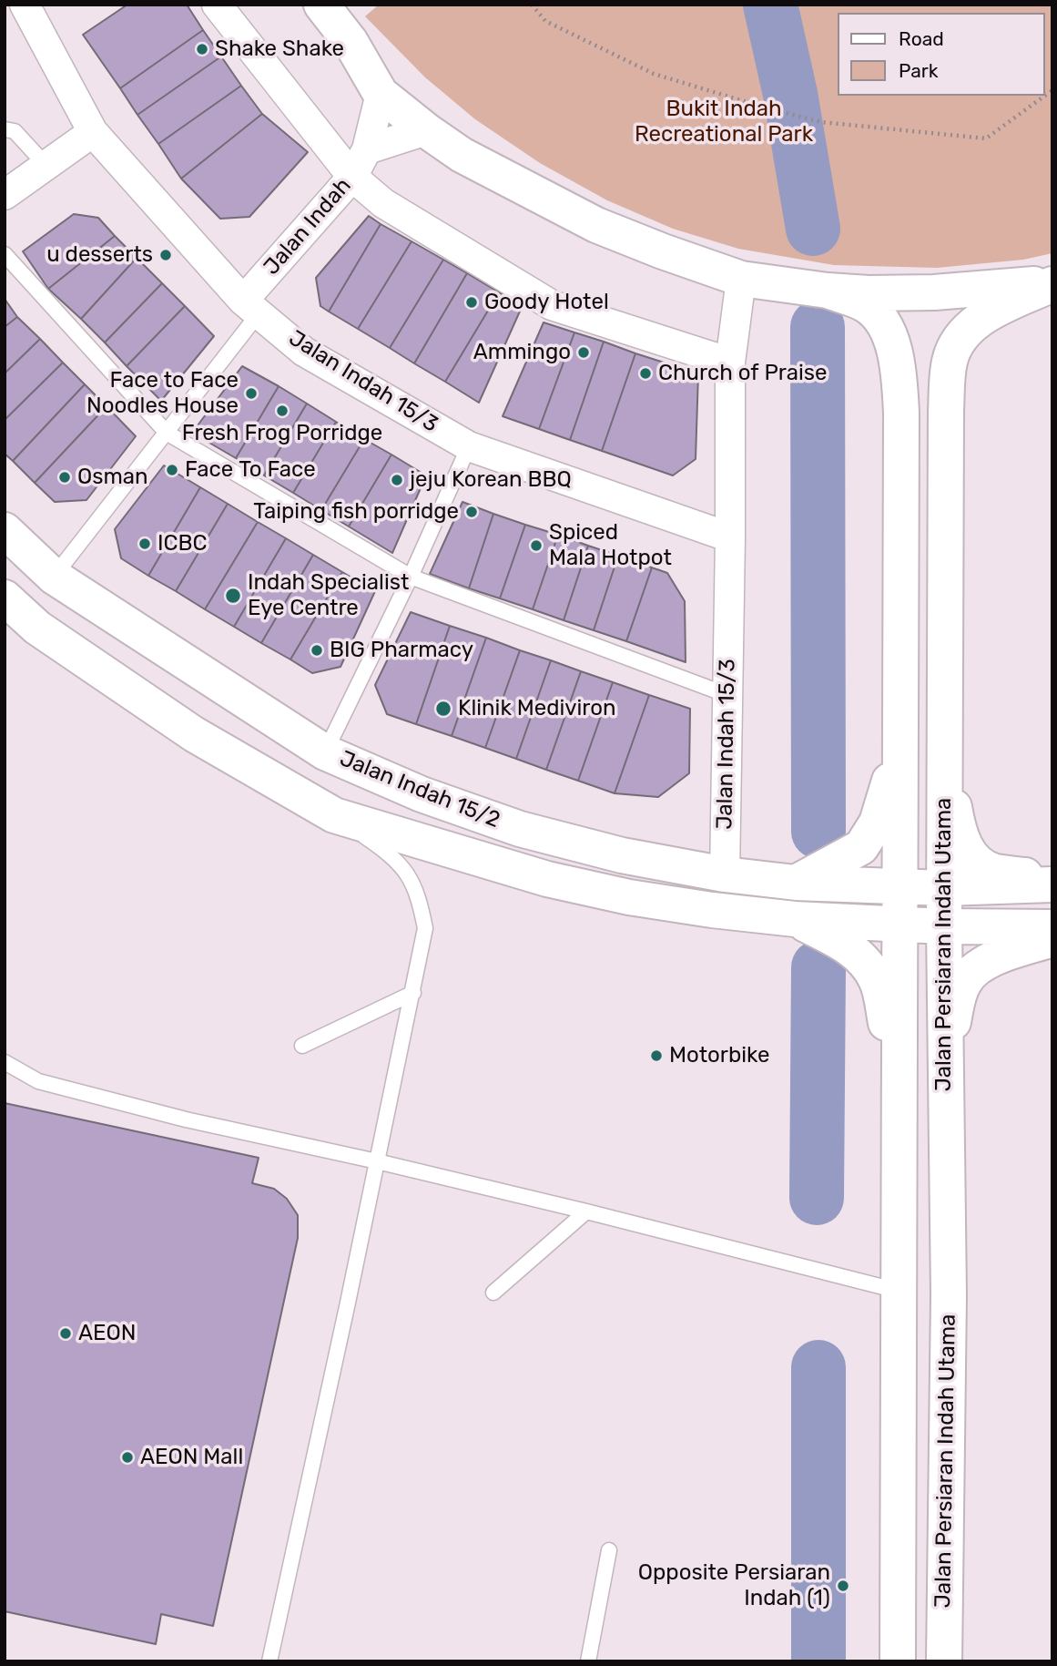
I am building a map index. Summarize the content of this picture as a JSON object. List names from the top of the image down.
{
  "streets": {
    "main road": ["Jalan Indah 15/2", "Jalan Persiaran Indah Utama"],
    "street": ["Jalan Indah", "Jalan Indah 15/3"]
  },
  "crossings": [
    ["Jalan Indah", "Jalan Indah 15/3"],
    ["Jalan Indah", "Jalan Persiaran Indah Utama"],
    ["Jalan Indah 15/3", "Jalan Indah 15/2"],
    ["Jalan Indah 15/3", "Jalan Persiaran Indah Utama"],
    ["Jalan Indah 15/2", "Jalan Persiaran Indah Utama"]
  ],
  "parks": ["Bukit Indah Recreational Park"],
  "places": [
    "Shake Shake",
    "u desserts",
    "Goody Hotel",
    "Ammingo",
    "Church of Praise",
    "Face to Face Noodles House",
    "Fresh Frog Porridge",
    "Face To Face",
    "Osman",
    "jeju Korean BBQ",
    "Taiping fish porridge",
    "ICBC",
    "Spiced Mala Hotpot",
    "Indah Specialist Eye Centre",
    "BIG Pharmacy",
    "Klinik Mediviron",
    "Motorbike",
    "AEON",
    "AEON Mall",
    "Opposite Persiaran Indah (1)"
  ],
  "legend": ["Road", "Park"]
}
